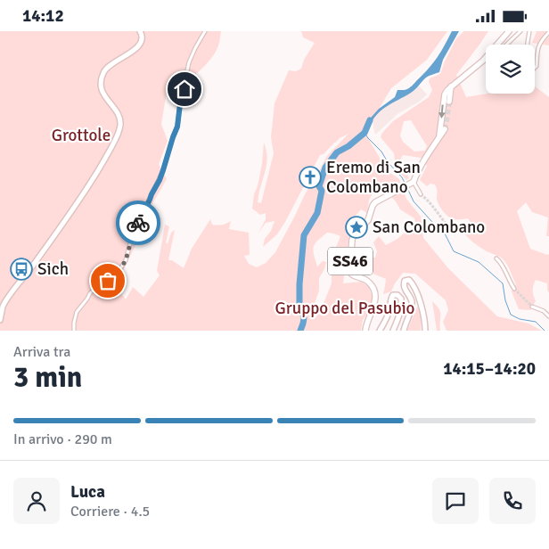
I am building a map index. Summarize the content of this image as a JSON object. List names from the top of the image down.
{
  "streets": {
    "main road": ["SS46"]
  },
  "parks": ["Grottole", "Gruppo del Pasubio"],
  "places": {
    "church": ["Eremo di San Colombano"],
    "place": ["San Colombano"],
    "bus stop": ["Sich"]
  },
  "page": {
    "status": "14:12",
    "heading": ["3 min", "Arriva tra", "14:15–14:20"],
    "panel": ["Luca", "Corriere · 4.5"],
    "bar": "In arrivo · 290 m"
  }
}
